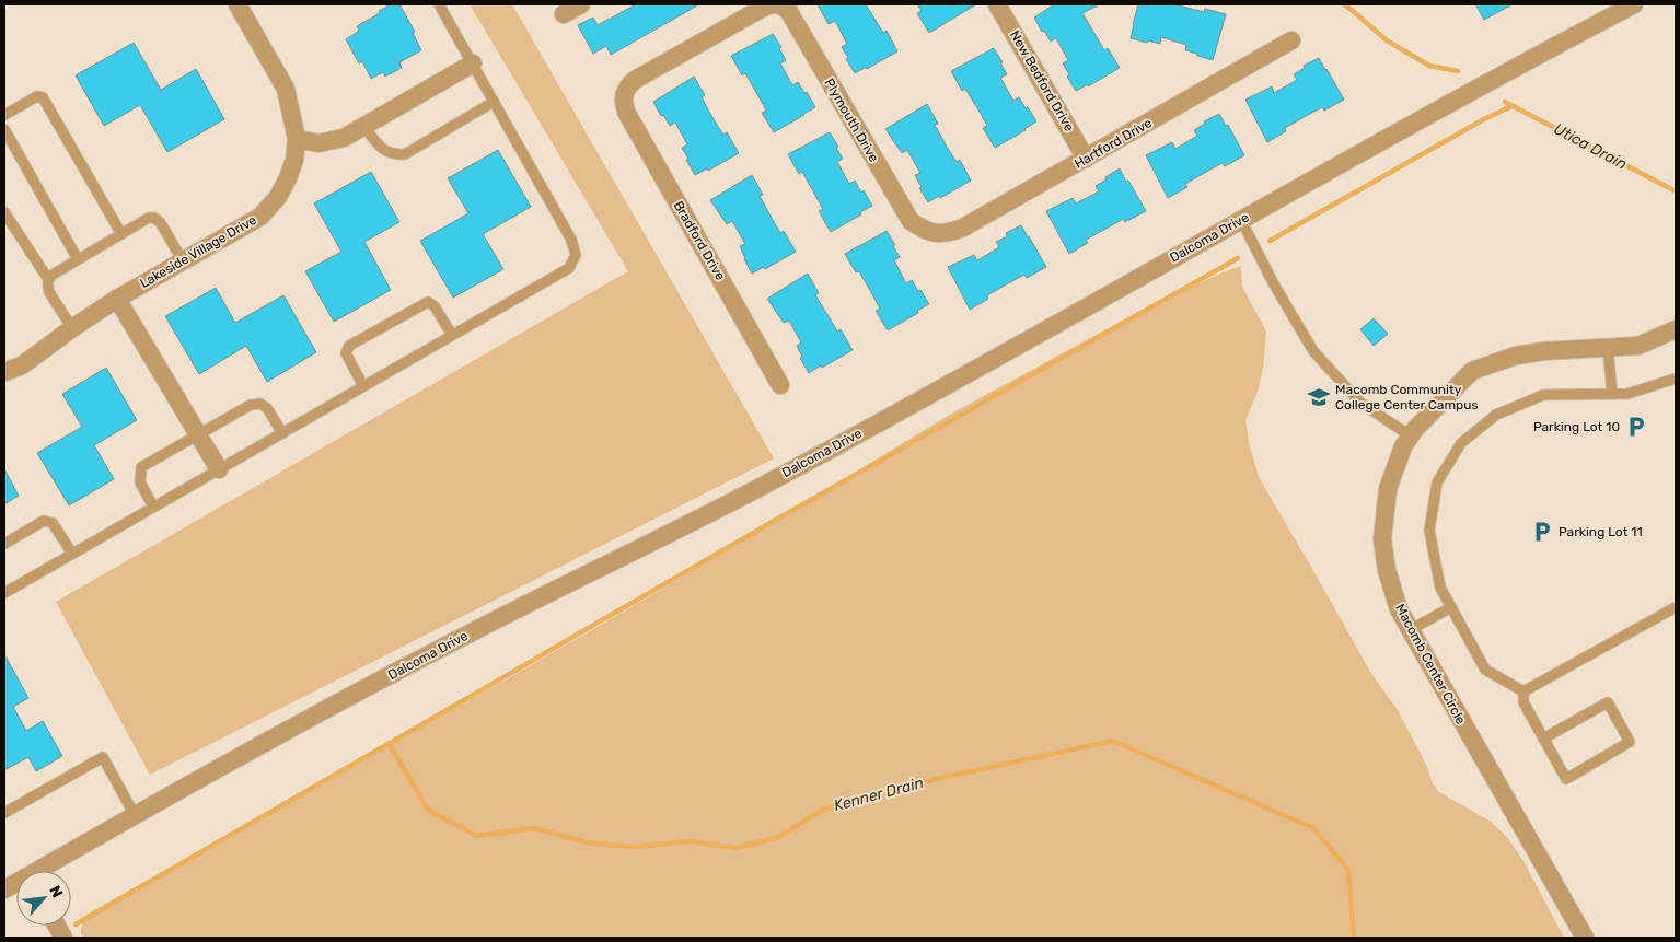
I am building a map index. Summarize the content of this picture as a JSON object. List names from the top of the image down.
{
  "streets": {
    "street": [
      "New Bedford Drive",
      "Plymouth Drive",
      "Hartford Drive",
      "Dalcoma Drive",
      "Bradford Drive",
      "Lakeside Village Drive",
      "Macomb Center Circle"
    ]
  },
  "crossings": [
    ["New Bedford Drive", "Hartford Drive"],
    ["Plymouth Drive", "Hartford Drive"]
  ],
  "water": ["Utica Drain", "Kenner Drain"],
  "places": {
    "school or university": ["Macomb Community College Center Campus"],
    "parking": ["Parking Lot 10", "Parking Lot 11"]
  },
  "north": "top right"
}
